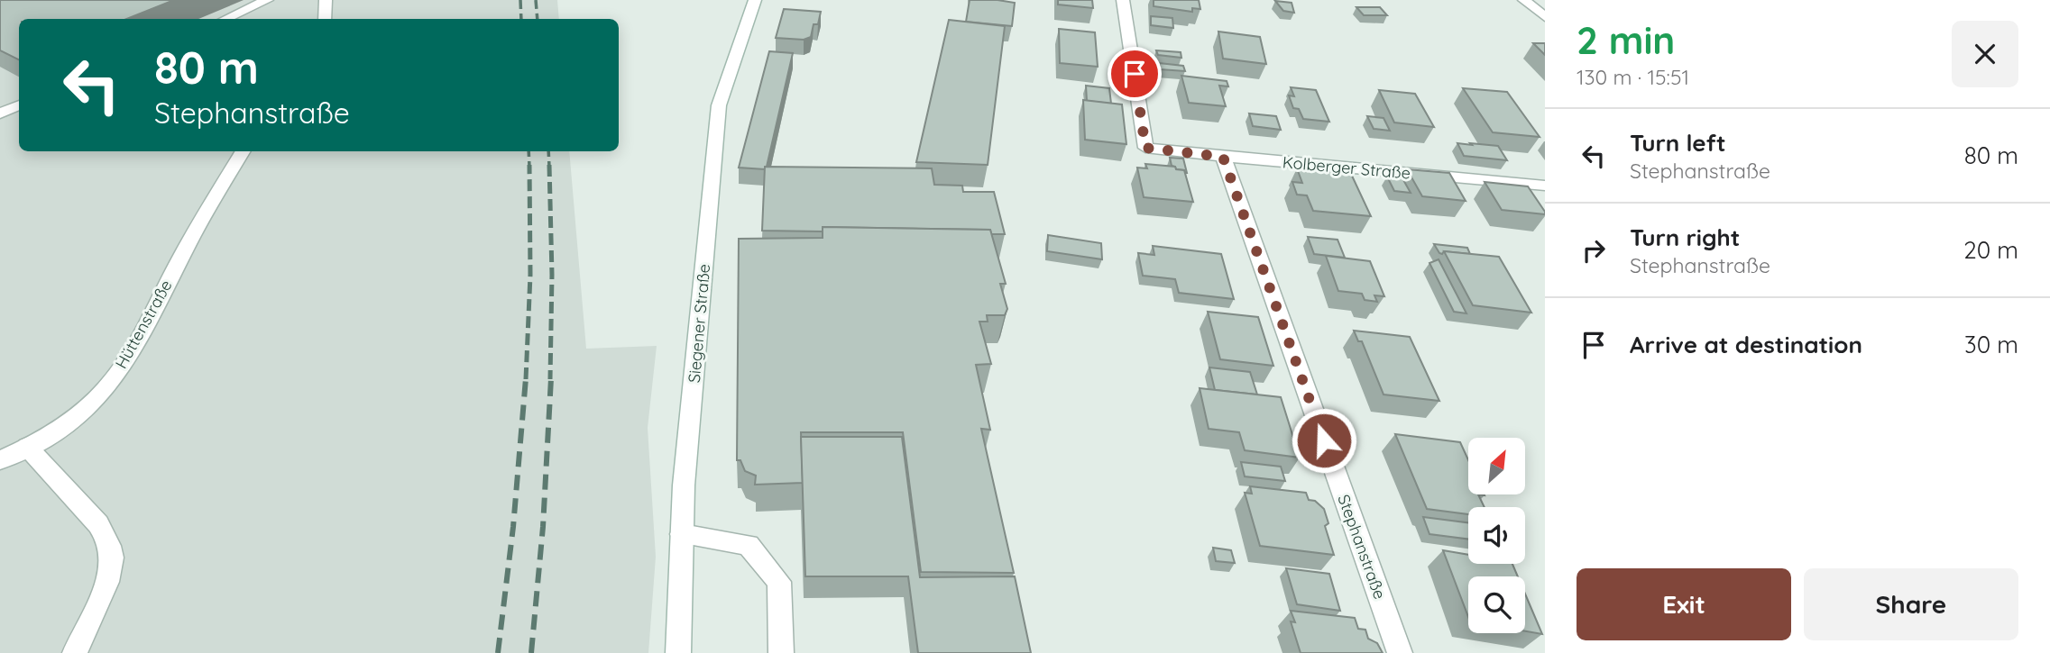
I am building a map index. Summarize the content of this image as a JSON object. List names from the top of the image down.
{
  "streets": {
    "street": [
      "Kolberger Straße",
      "Siegener Straße",
      "Hüttenstraße",
      "Stephanstraße"
    ]
  },
  "crossings": [
    ["Kolberger Straße", "Stephanstraße"]
  ],
  "north": "top right",
  "page": {
    "heading": ["2 min", "130 m · 15:51"],
    "turn": ["80 m", "Stephanstraße"],
    "list": [
      {
        "name": "Turn left",
        "note": "Stephanstraße",
        "value": "80 m"
      },
      {
        "name": "Turn right",
        "note": "Stephanstraße",
        "value": "20 m"
      },
      {
        "name": "Arrive at destination",
        "value": "30 m"
      }
    ],
    "buttons": ["Exit", "Share"]
  }
}
